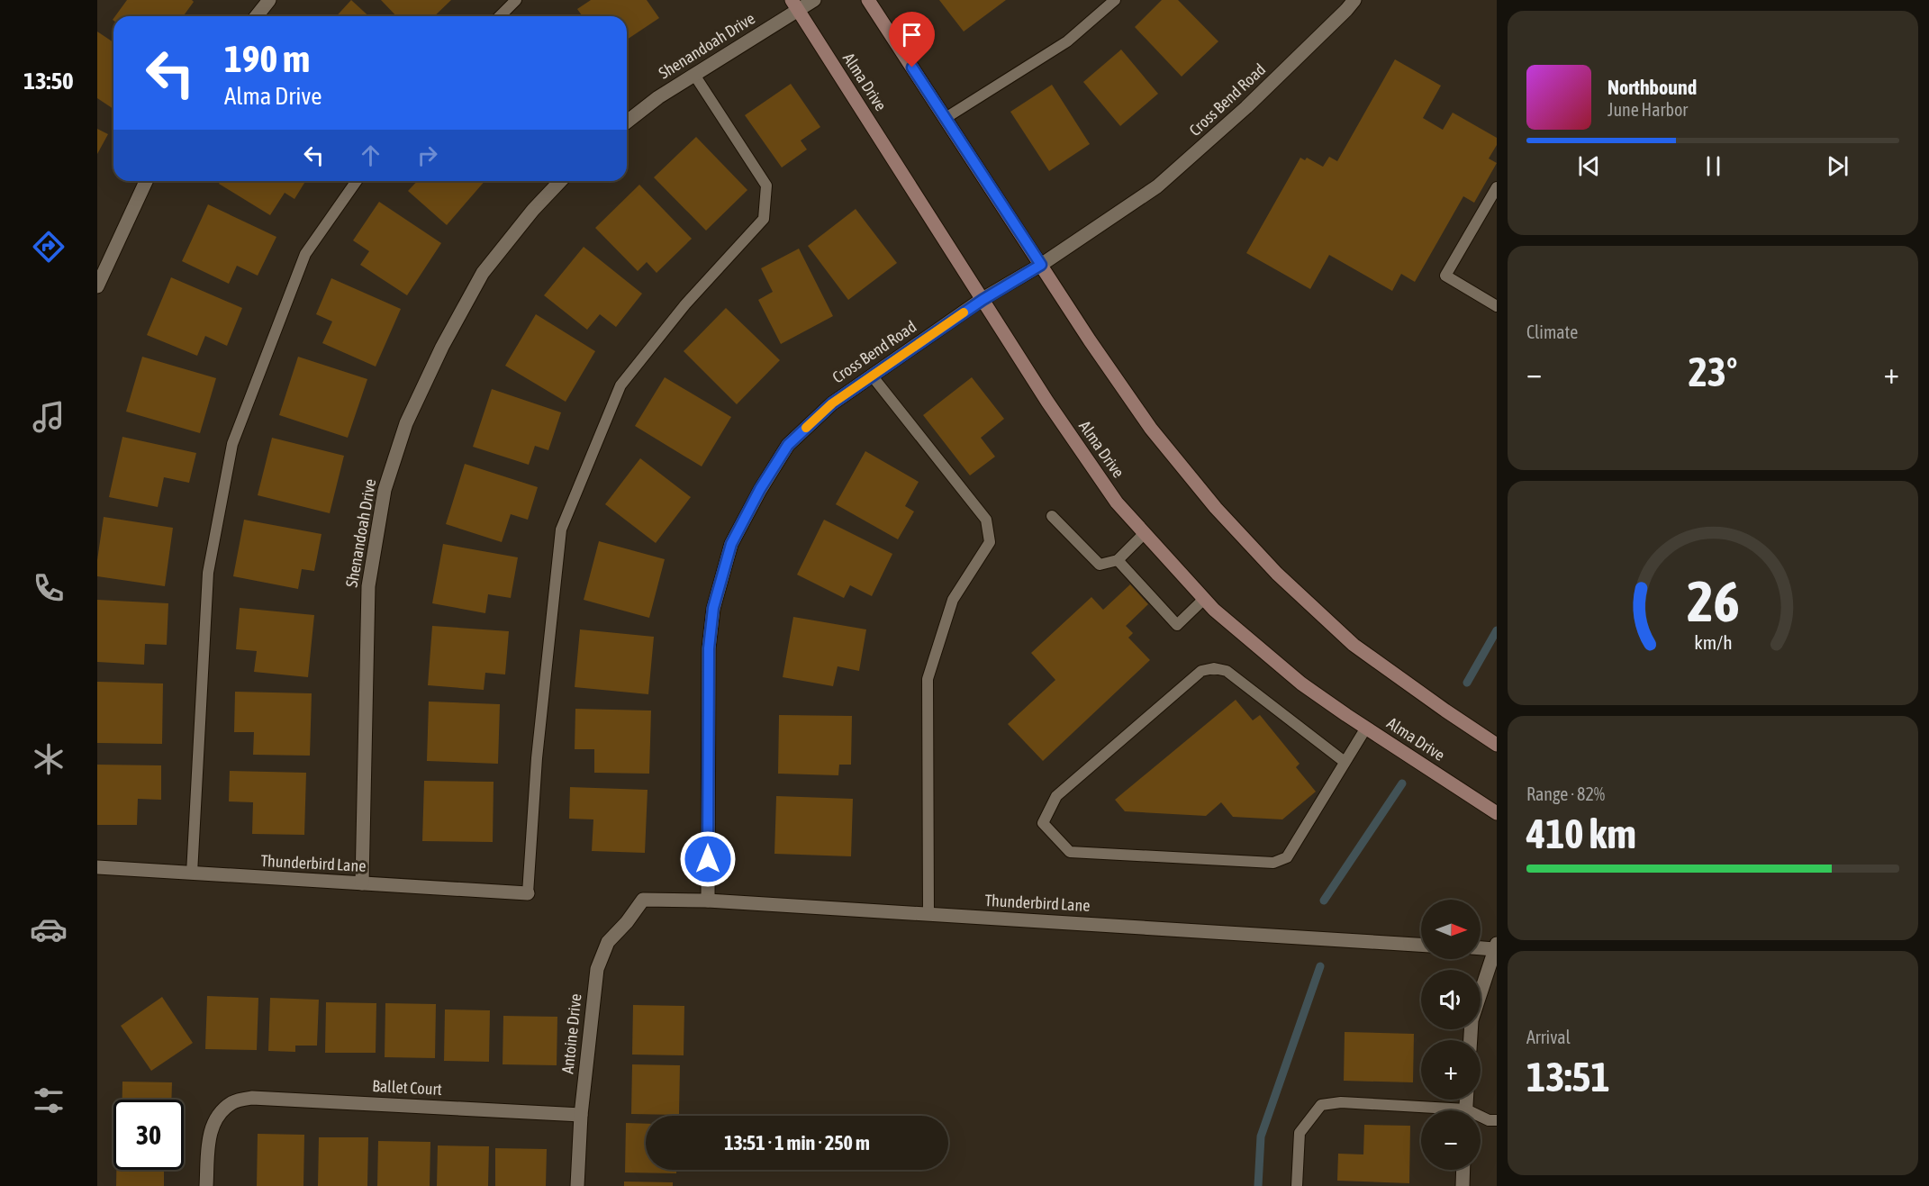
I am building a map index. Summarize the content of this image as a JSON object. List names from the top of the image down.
{
  "streets": {
    "main road": ["Alma Drive"],
    "street": [
      "Shenandoah Drive",
      "Cross Bend Road",
      "Thunderbird Lane",
      "Antoine Drive",
      "Ballet Court"
    ]
  },
  "crossings": [
    ["Shenandoah Drive", "Alma Drive"],
    ["Shenandoah Drive", "Thunderbird Lane"],
    ["Alma Drive", "Cross Bend Road"],
    ["Cross Bend Road", "Thunderbird Lane"],
    ["Thunderbird Lane", "Antoine Drive"],
    ["Antoine Drive", "Ballet Court"]
  ],
  "north": "right",
  "page": {
    "tabs": "13:50",
    "turn": ["190 m", "Alma Drive"],
    "song": ["Northbound", "June Harbor"],
    "tile": [
      "Climate",
      ["Range · 82%", "410 km"],
      ["Arrival", "13:51"]
    ],
    "heat": ["−", "23°", "+"],
    "map_buttons": ["+", "−"],
    "limit": "30",
    "trip": "13:51 · 1 min · 250 m",
    "gauge": ["26", "km/h"]
  }
}
